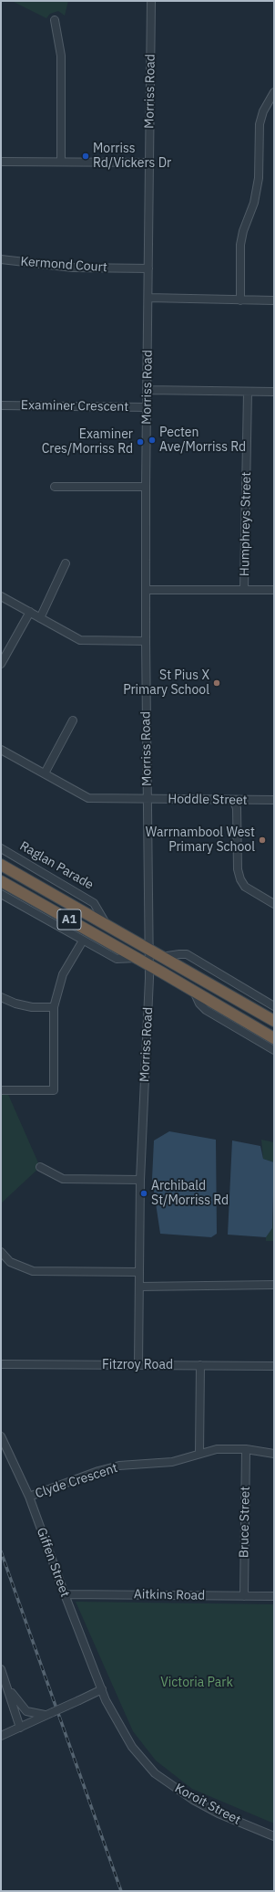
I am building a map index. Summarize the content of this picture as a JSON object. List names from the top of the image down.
{
  "streets": {
    "highway": ["A1"],
    "street": [
      "Morriss Road",
      "Kermond Court",
      "Examiner Crescent",
      "Humphreys Street",
      "Hoddle Street",
      "Raglan Parade",
      "Fitzroy Road",
      "Clyde Crescent",
      "Bruce Street",
      "Giffen Street",
      "Aitkins Road",
      "Koroit Street"
    ]
  },
  "crossings": [
    ["Morriss Road", "Kermond Court"],
    ["Morriss Road", "Examiner Crescent"],
    ["Morriss Road", "Hoddle Street"],
    ["Morriss Road", "A1"],
    ["Morriss Road", "Fitzroy Road"],
    ["Raglan Parade", "A1"],
    ["Clyde Crescent", "Bruce Street"],
    ["Clyde Crescent", "Giffen Street"],
    ["Bruce Street", "Aitkins Road"],
    ["Giffen Street", "Aitkins Road"],
    ["Giffen Street", "Koroit Street"]
  ],
  "parks": ["Victoria Park"],
  "places": [
    "Morriss Rd/Vickers Dr",
    "Pecten Ave/Morriss Rd",
    "Examiner Cres/Morriss Rd",
    "St Pius X Primary School",
    "Warrnambool West Primary School",
    "Archibald St/Morriss Rd"
  ]
}
